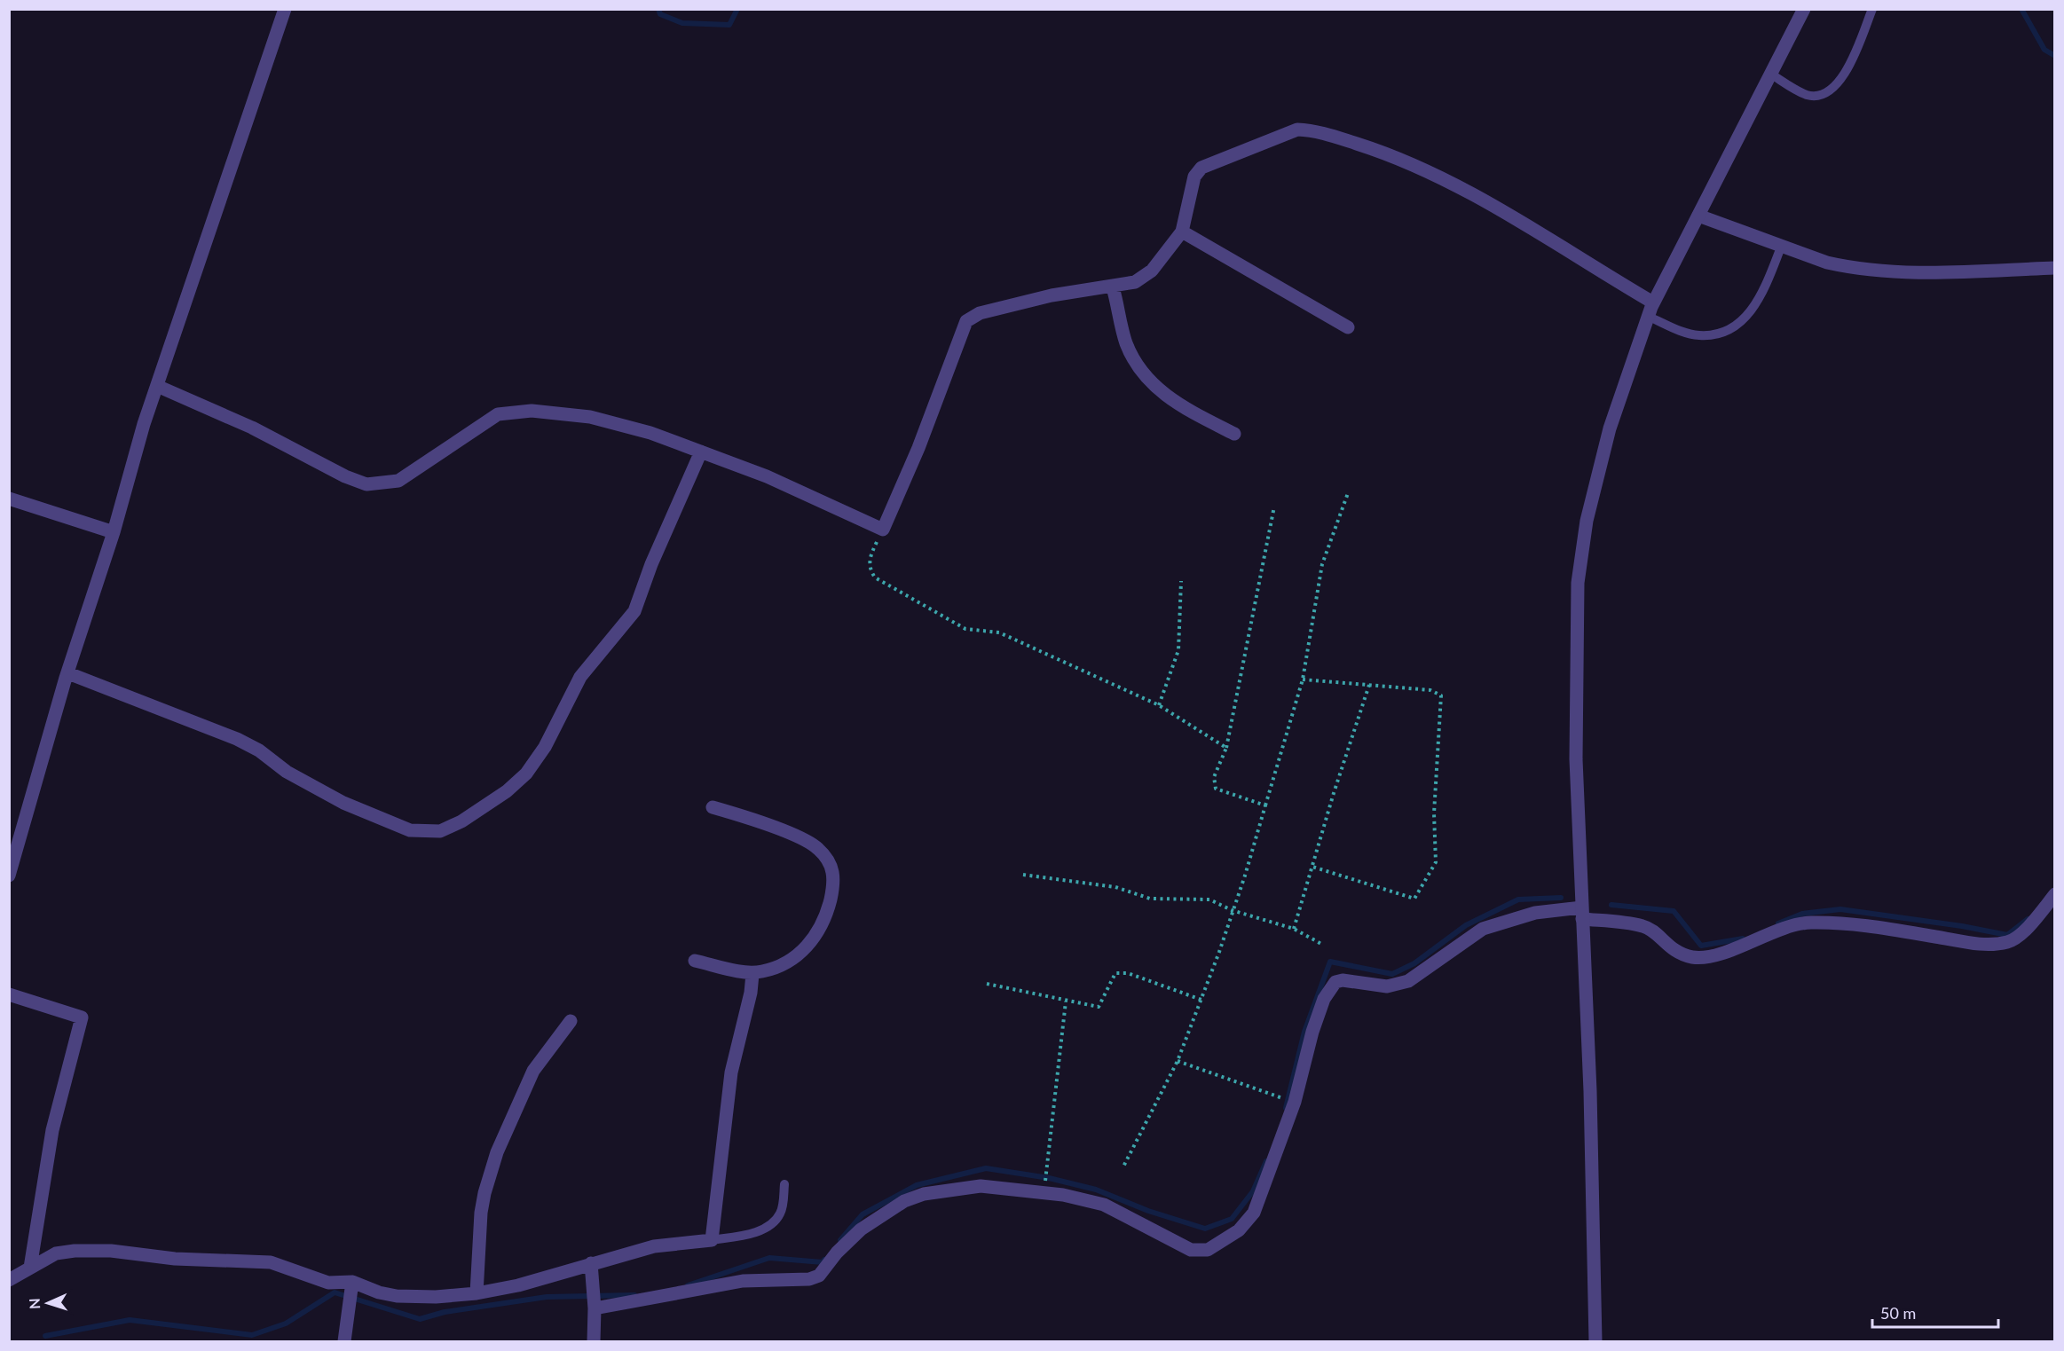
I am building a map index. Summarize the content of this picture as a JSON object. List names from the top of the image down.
{
  "scale_bar": "50 m",
  "north": "left"
}
